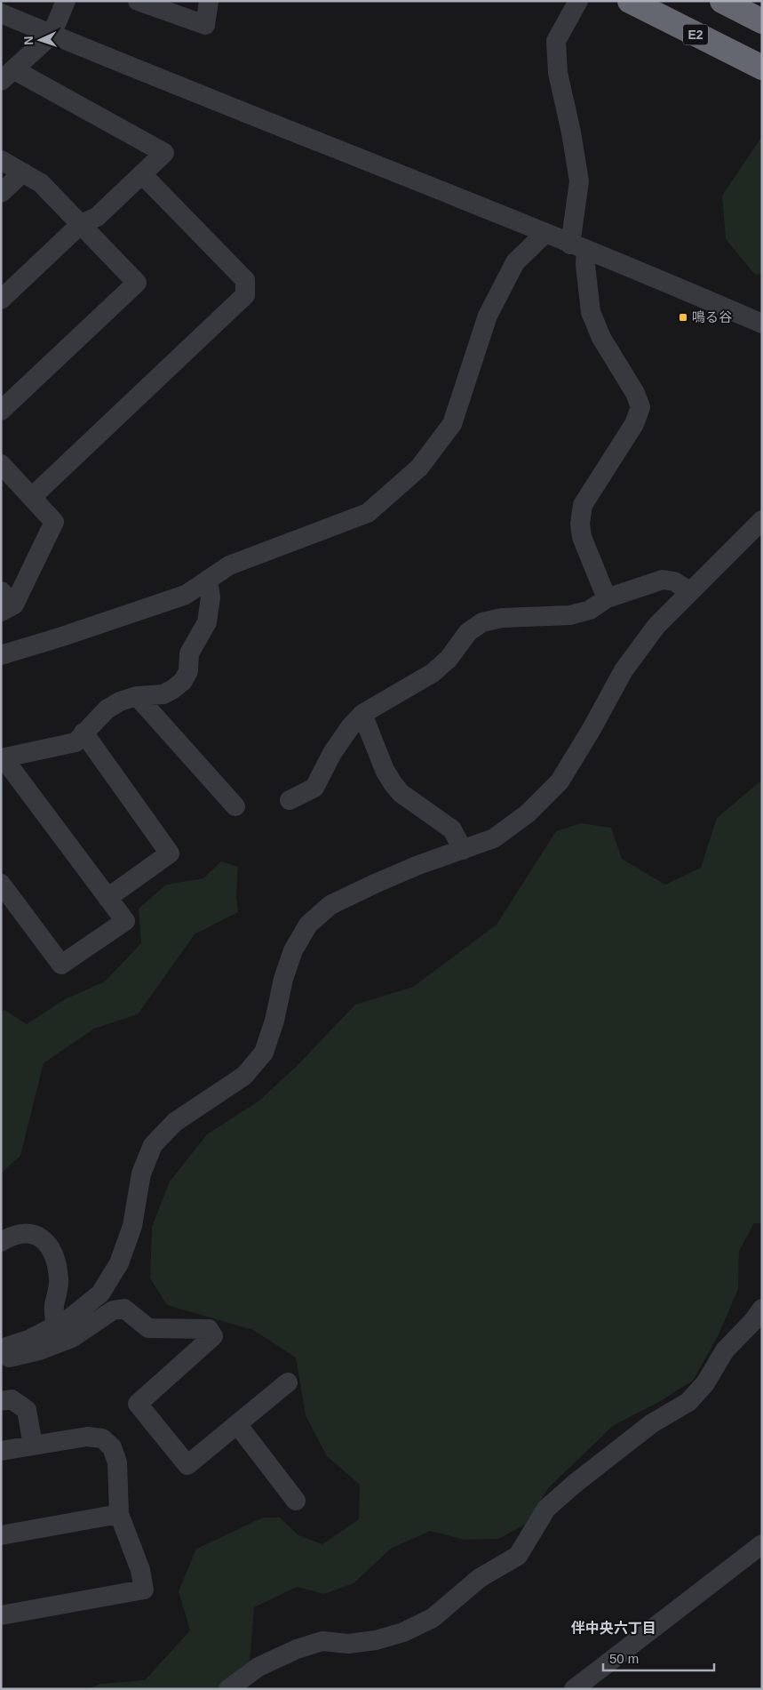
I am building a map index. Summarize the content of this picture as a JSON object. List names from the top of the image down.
{
  "streets": {
    "highway": ["E2"]
  },
  "districts": ["伴中央六丁目"],
  "places": {
    "transit": ["鳴る谷"]
  },
  "scale_bar": "50 m",
  "north": "left"
}
